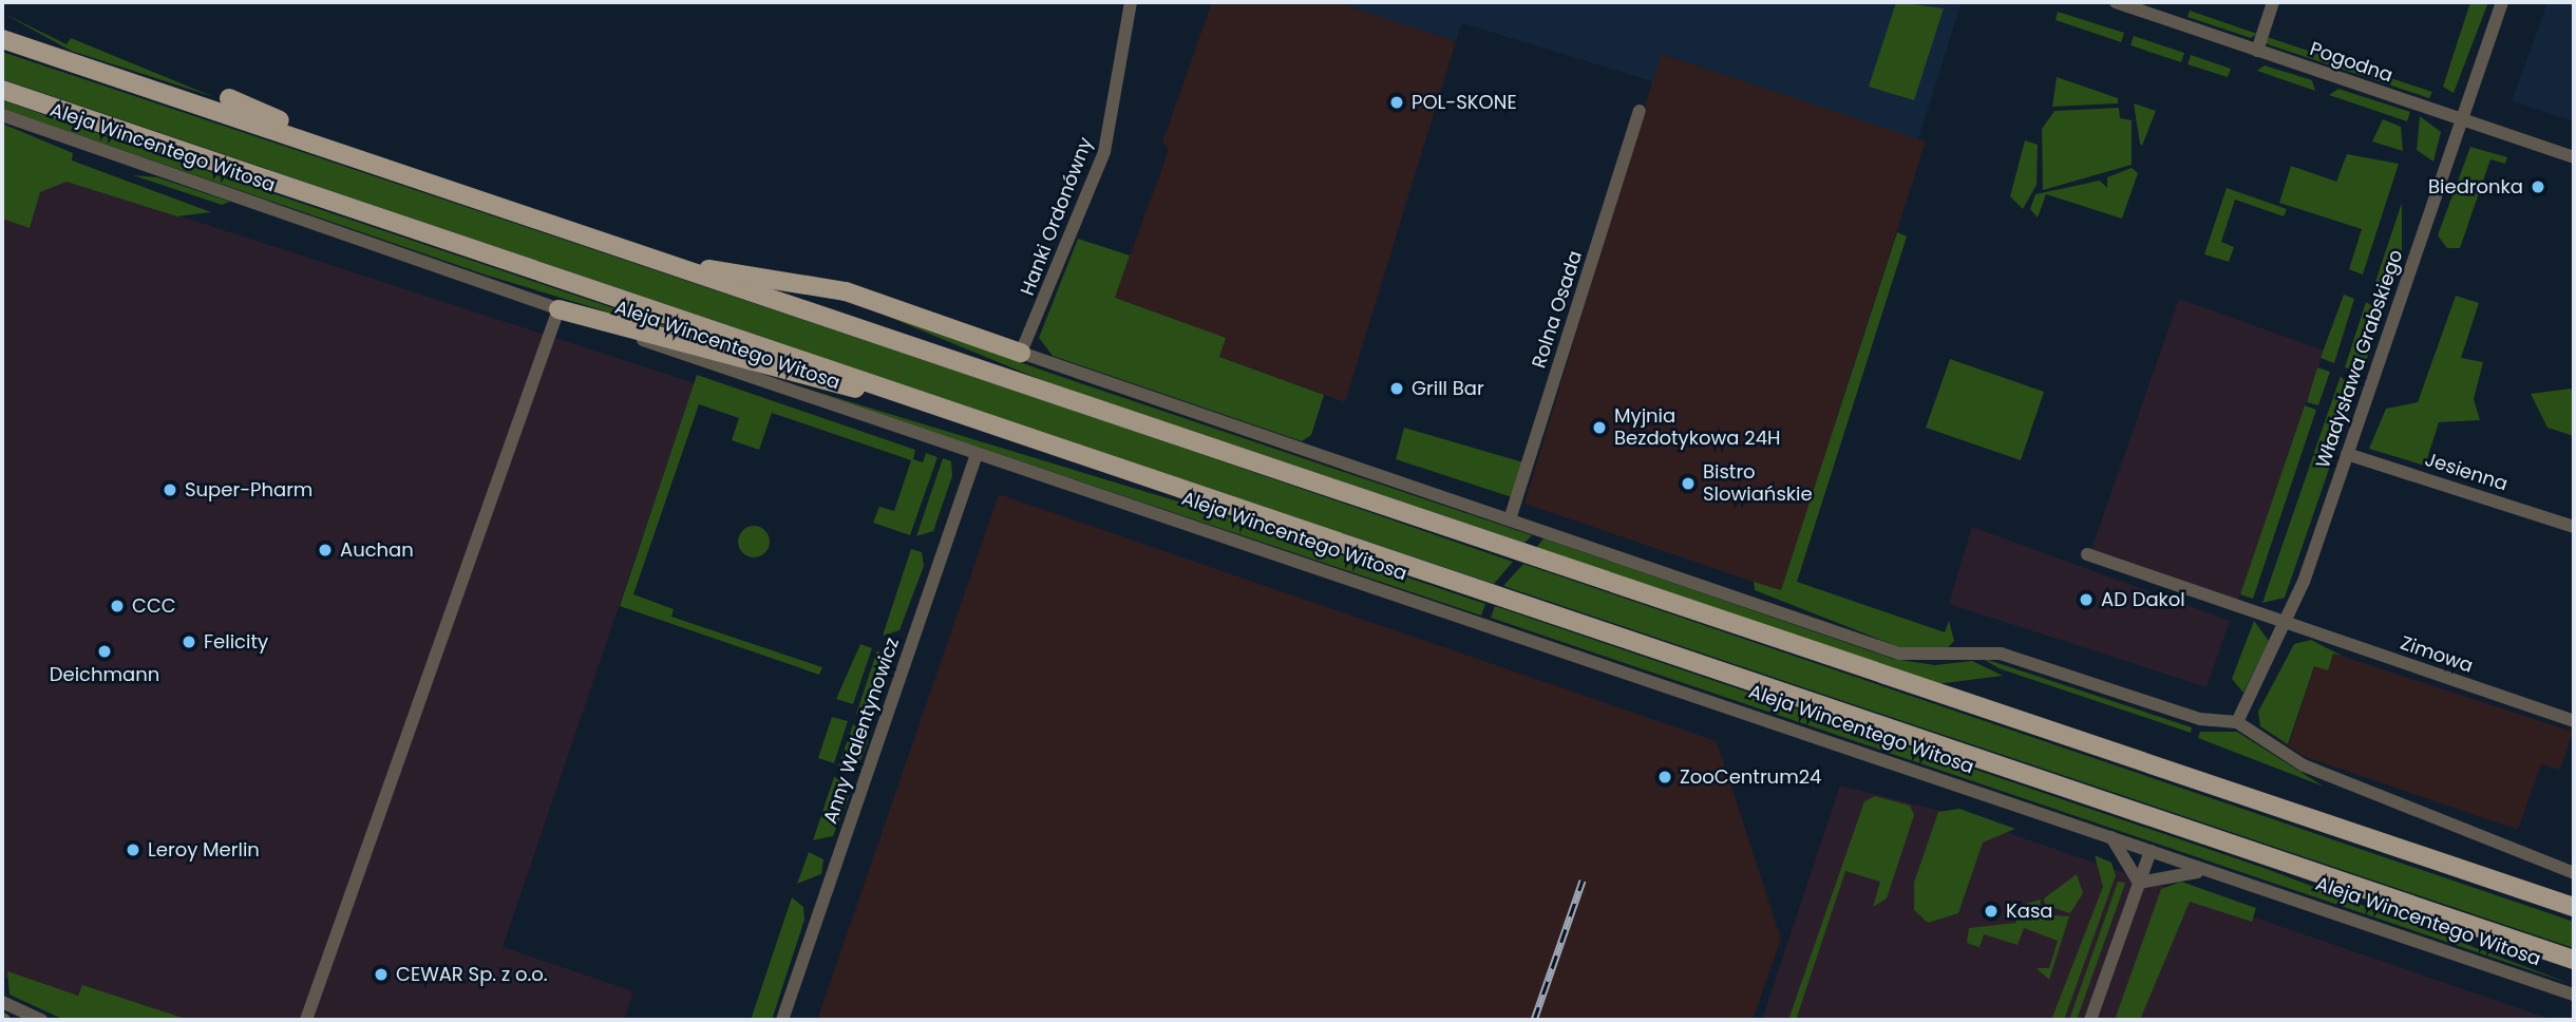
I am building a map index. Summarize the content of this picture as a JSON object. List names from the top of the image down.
{
  "streets": {
    "main road": ["Aleja Wincentego Witosa"],
    "street": [
      "Pogodna",
      "Hanki Ordonówny",
      "Rolna Osada",
      "Władysława Grabskiego",
      "Jesienna",
      "Zimowa",
      "Anny Walentynowicz"
    ]
  },
  "crossings": [
    ["Pogodna", "Władysława Grabskiego"],
    ["Aleja Wincentego Witosa", "Anny Walentynowicz"],
    ["Władysława Grabskiego", "Jesienna"],
    ["Władysława Grabskiego", "Zimowa"]
  ],
  "places": [
    "POL-SKONE",
    "Biedronka",
    "Grill Bar",
    "Myjnia Bezdotykowa 24H",
    "Bistro Slowiańskie",
    "Super-Pharm",
    "Auchan",
    "AD Dakol",
    "CCC",
    "Felicity",
    "Deichmann",
    "ZooCentrum24",
    "Leroy Merlin",
    "Kasa",
    "CEWAR Sp. z o.o."
  ]
}
